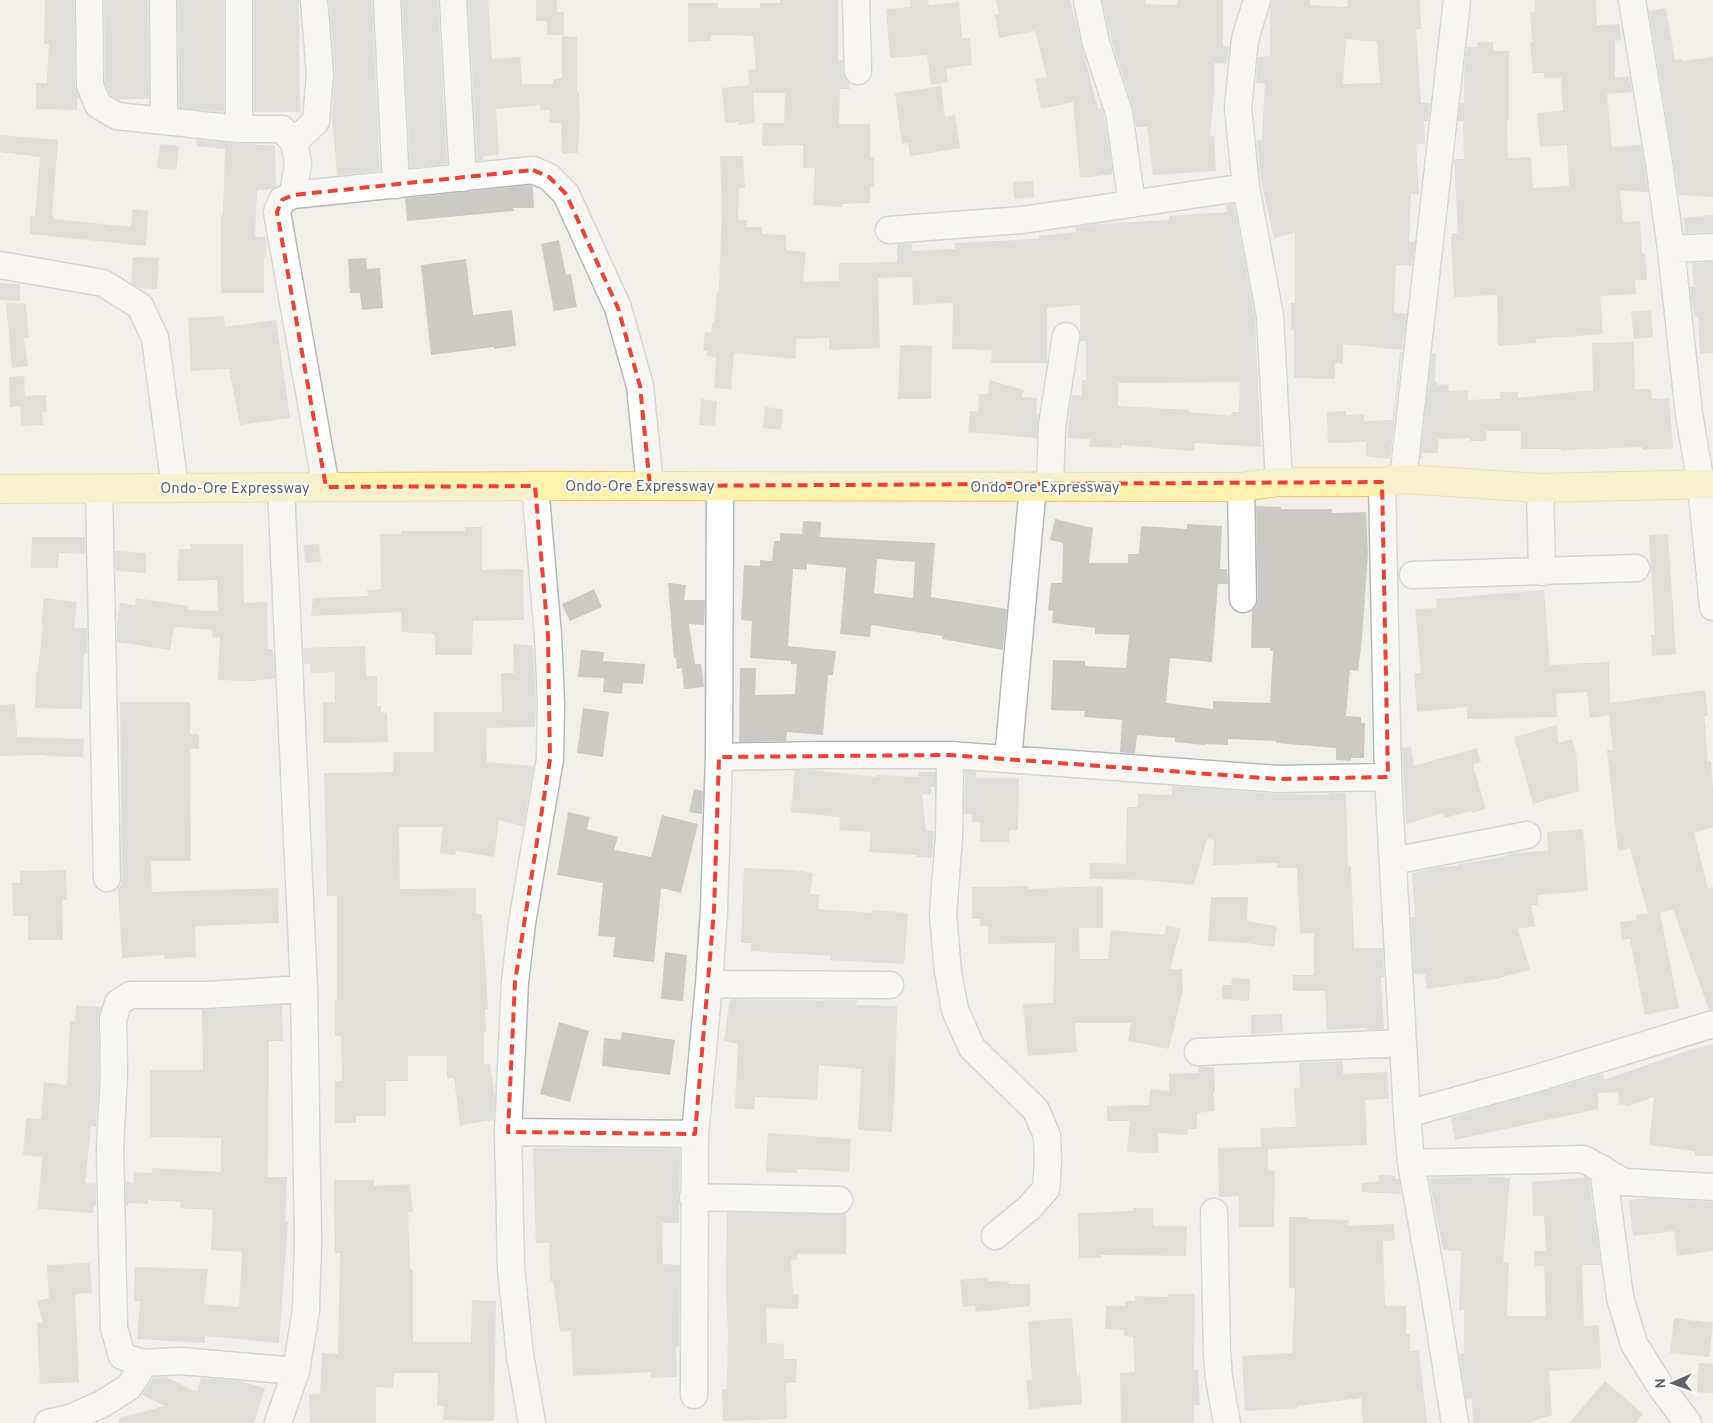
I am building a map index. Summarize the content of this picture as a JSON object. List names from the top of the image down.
{
  "streets": {
    "main road": ["Ondo-Ore Expressway"]
  },
  "north": "left"
}
